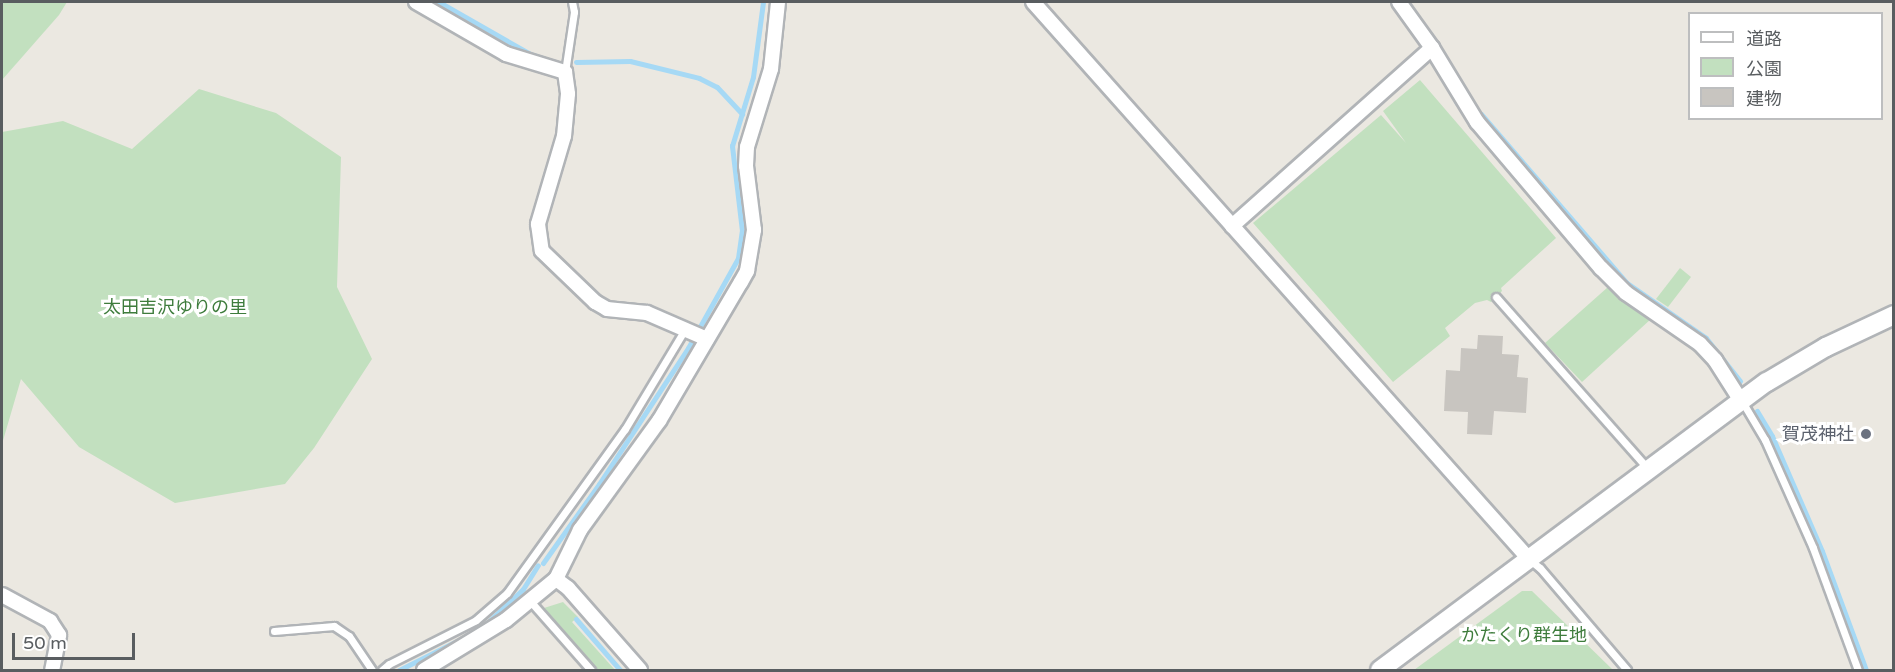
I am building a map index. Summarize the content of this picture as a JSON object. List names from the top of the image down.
{
  "parks": ["太田吉沢ゆりの里", "かたくり群生地"],
  "places": ["賀茂神社"],
  "legend": ["道路", "公園", "建物"],
  "scale_bar": "50 m"
}
